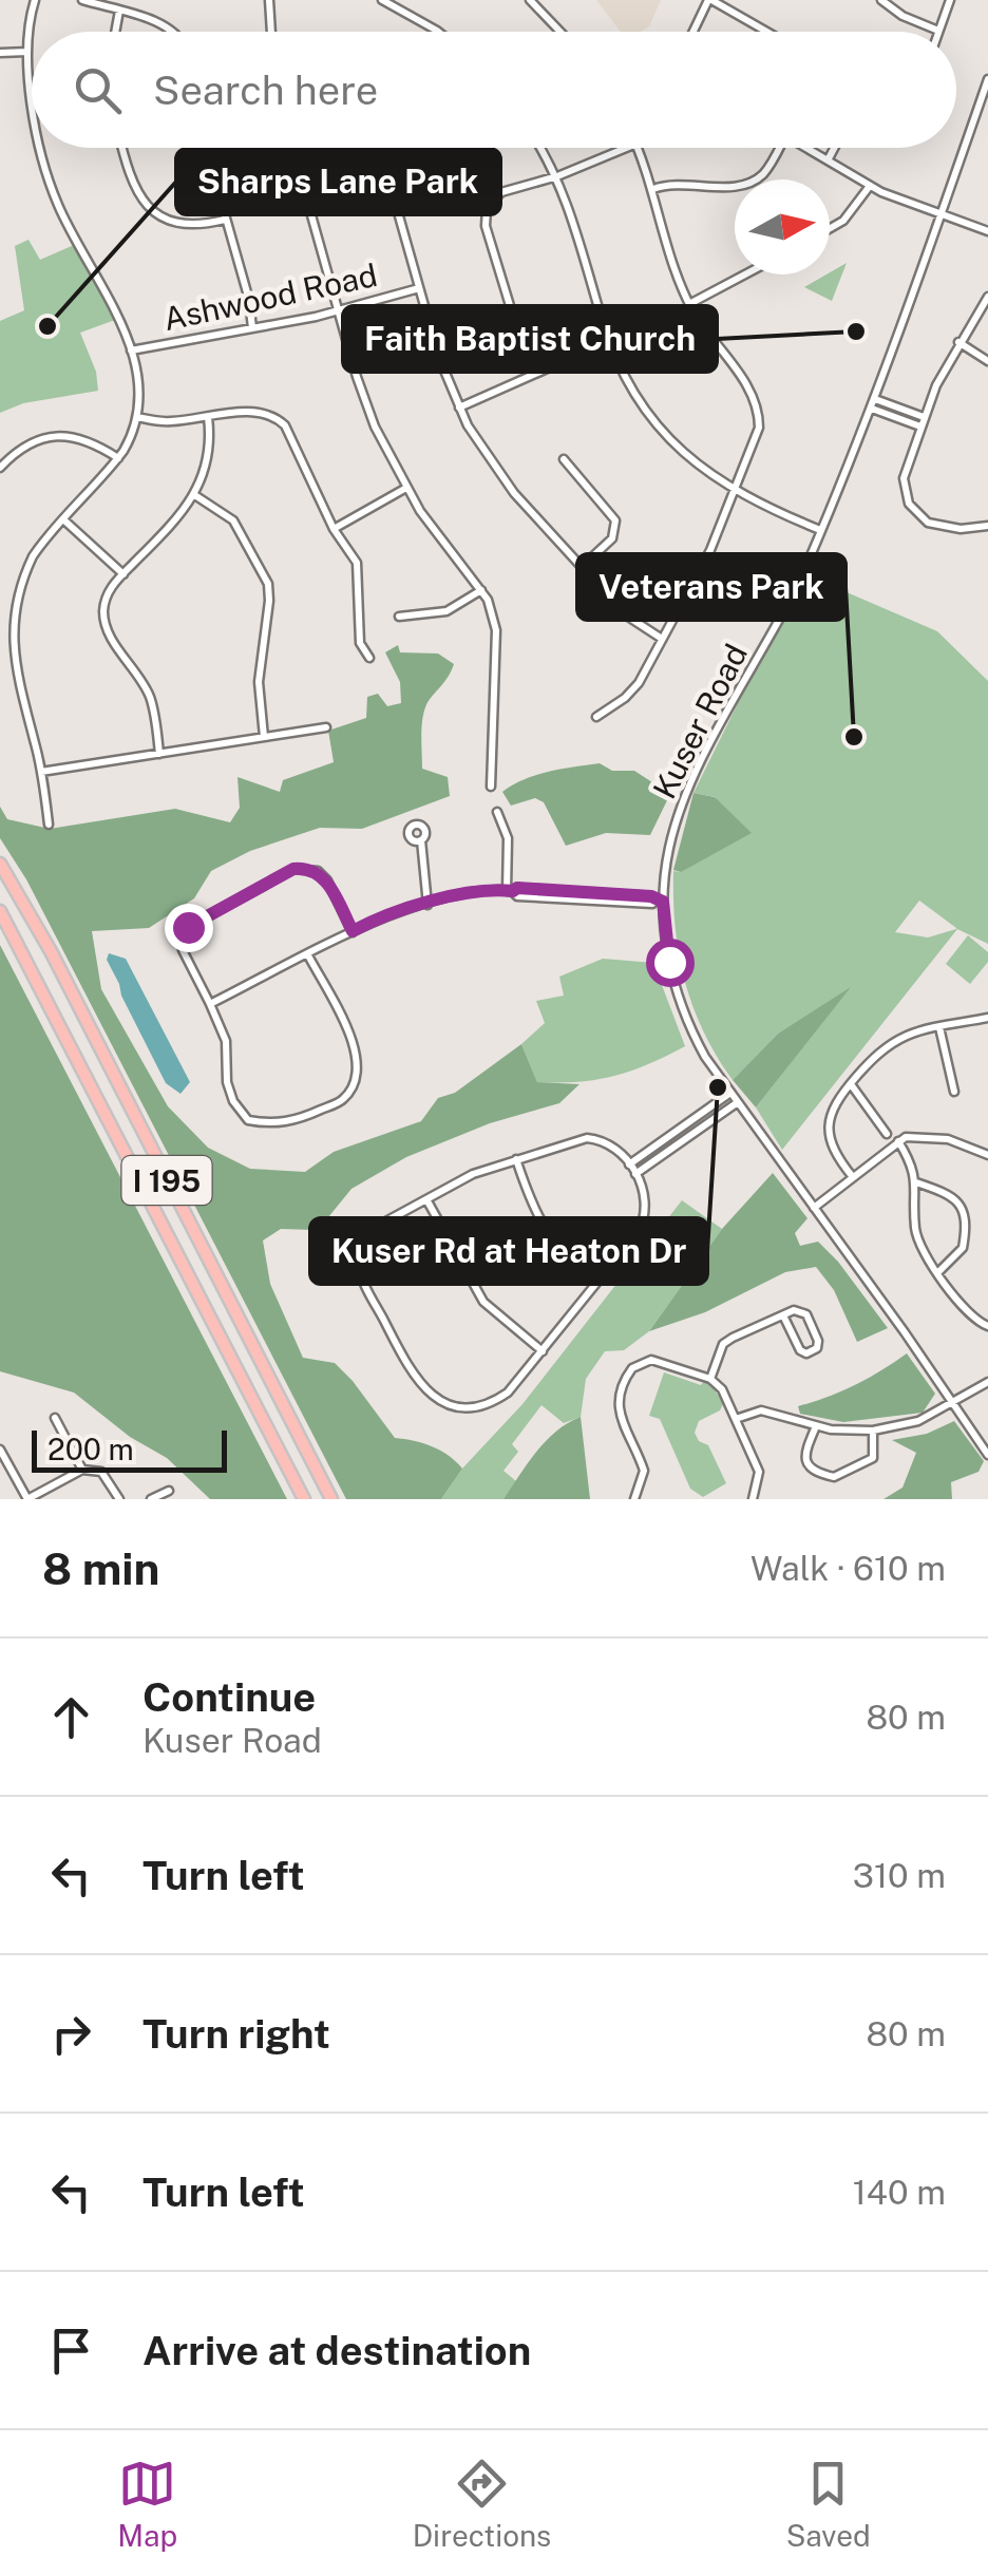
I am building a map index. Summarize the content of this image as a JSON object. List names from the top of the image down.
{
  "streets": {
    "highway": ["I 195"],
    "street": ["Ashwood Road", "Kuser Road"]
  },
  "places": [
    "Sharps Lane Park",
    "Faith Baptist Church",
    "Veterans Park",
    "Kuser Rd at Heaton Dr"
  ],
  "scale_bar": "200 m",
  "north": "right",
  "page": {
    "search": "Search here",
    "scale": "200 m",
    "heading": ["8 min", "Walk · 610 m"],
    "list": [
      ["Continue", "Kuser Road", "80 m"],
      ["Turn left", "310 m"],
      ["Turn right", "80 m"],
      ["Turn left", "140 m"],
      "Arrive at destination"
    ],
    "nav": ["Map", "Directions", "Saved"]
  }
}
